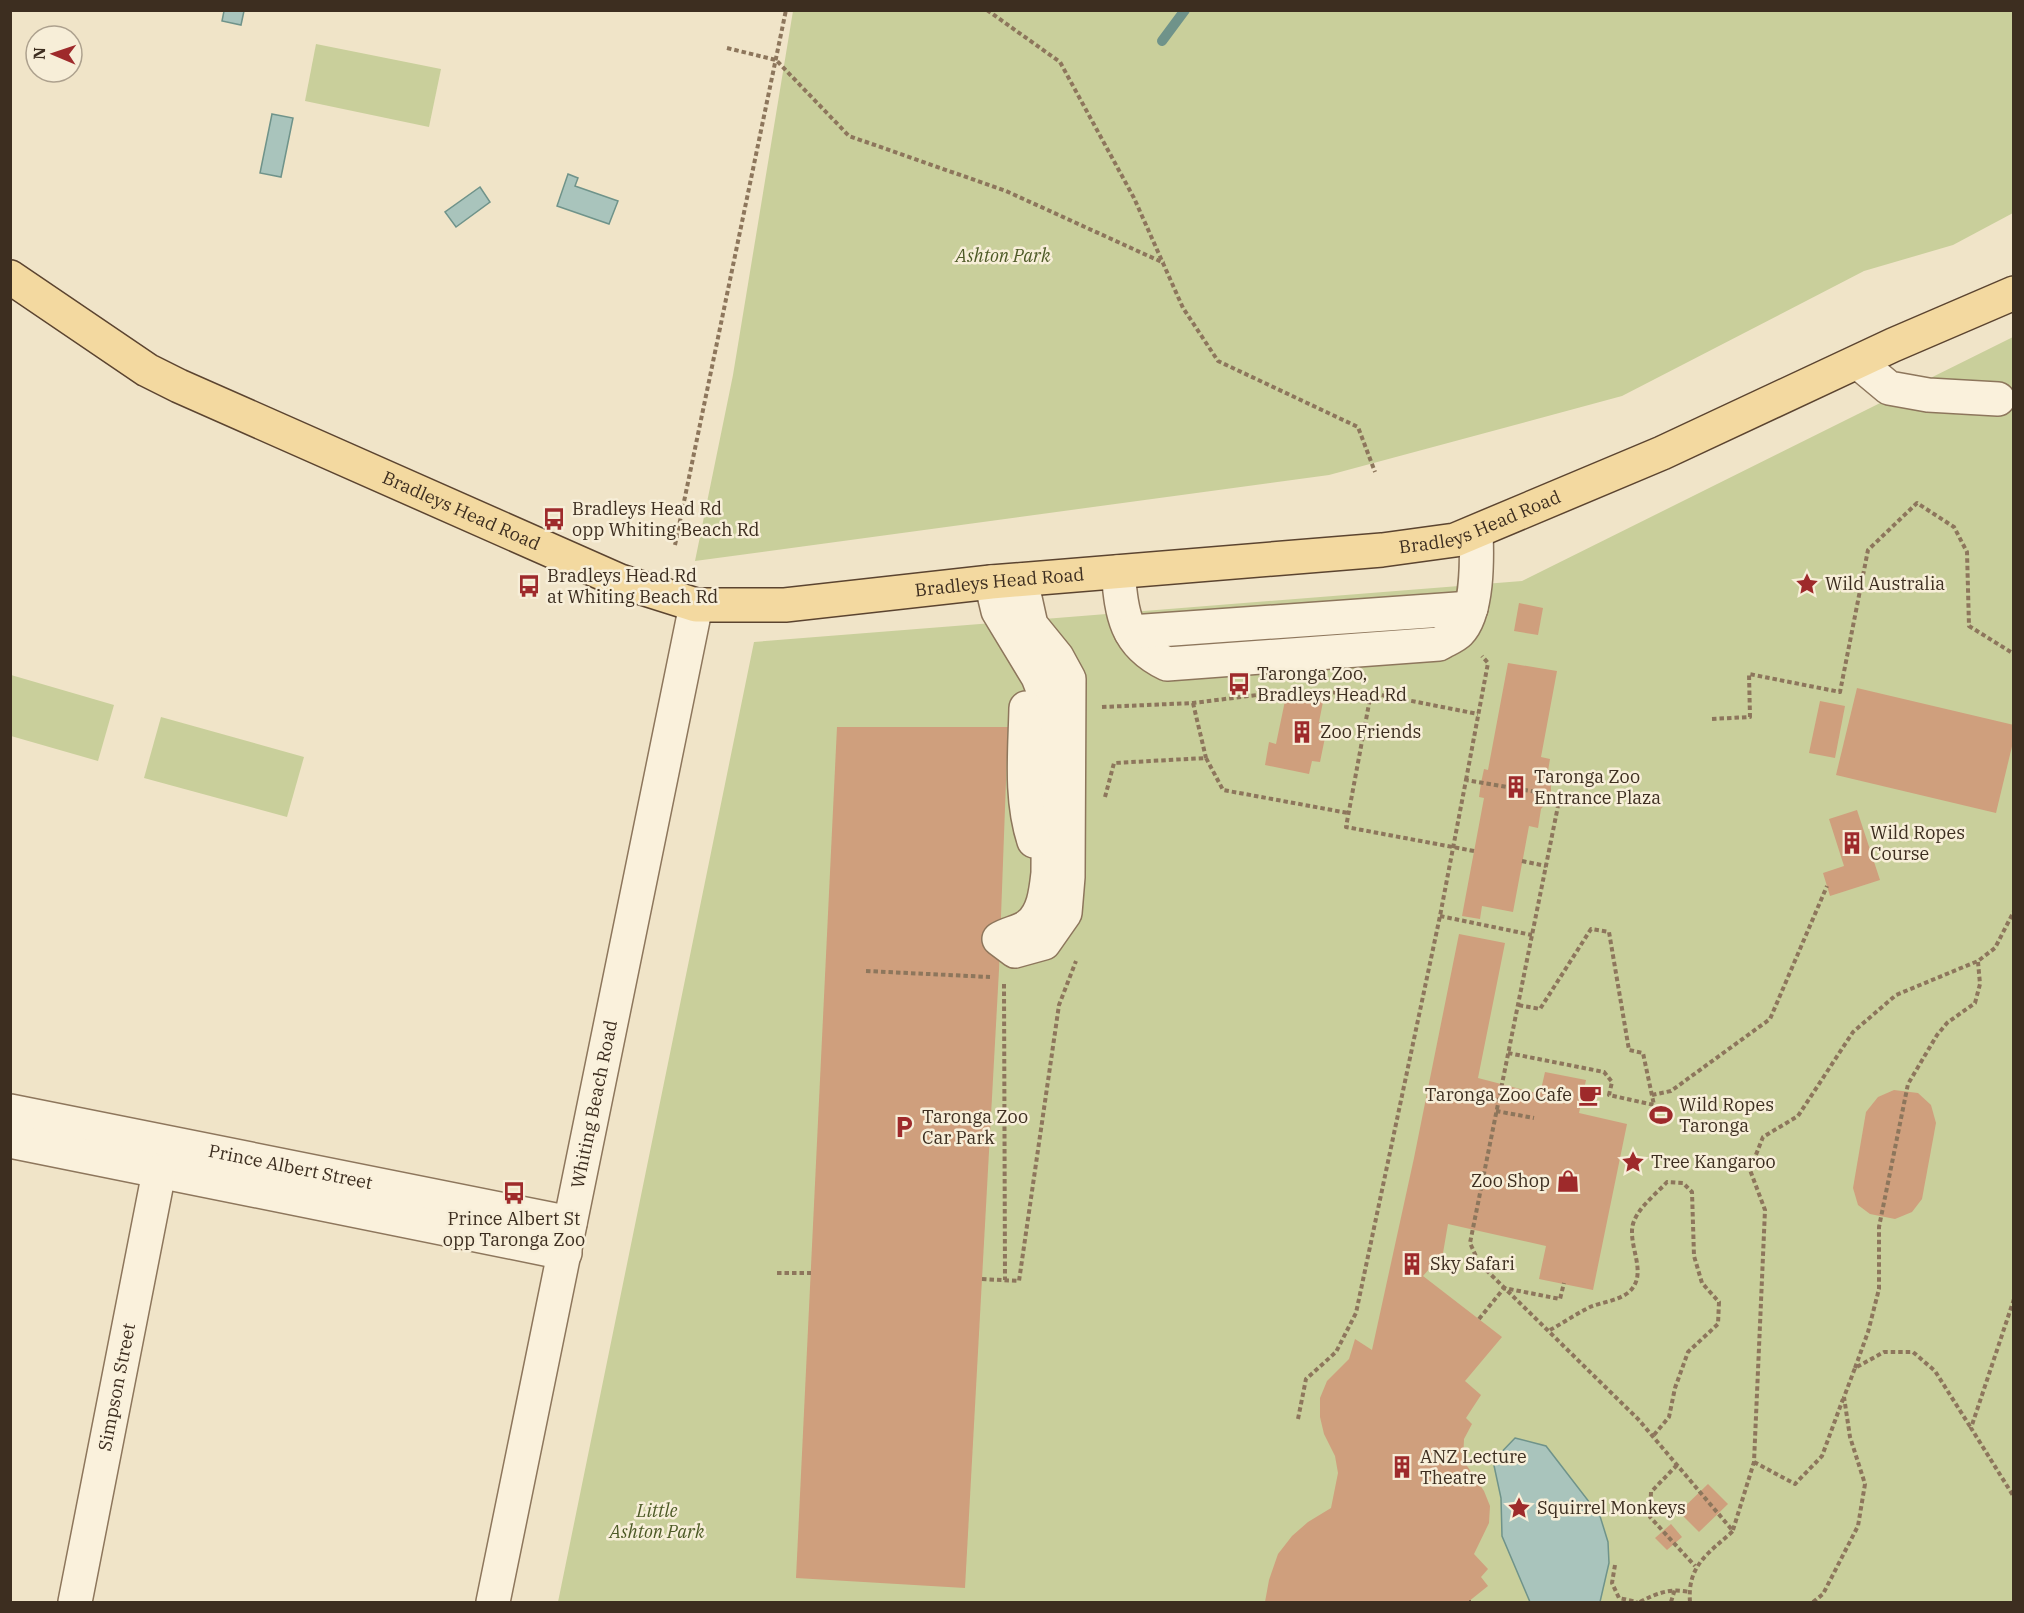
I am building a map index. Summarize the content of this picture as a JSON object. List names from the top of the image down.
{
  "streets": {
    "main road": ["Bradleys Head Road"],
    "street": ["Whiting Beach Road", "Prince Albert Street", "Simpson Street"]
  },
  "crossings": [
    ["Bradleys Head Road", "Whiting Beach Road"],
    ["Whiting Beach Road", "Prince Albert Street"],
    ["Prince Albert Street", "Simpson Street"]
  ],
  "parks": ["Ashton Park", "Little Ashton Park"],
  "places": {
    "bus stop": [
      "Bradleys Head Rd opp Whiting Beach Rd",
      "Bradleys Head Rd at Whiting Beach Rd",
      "Taronga Zoo, Bradleys Head Rd",
      "Prince Albert St opp Taronga Zoo"
    ],
    "place": ["Wild Australia", "Tree Kangaroo", "Squirrel Monkeys"],
    "building": [
      "Zoo Friends",
      "Taronga Zoo Entrance Plaza",
      "Wild Ropes Course",
      "Sky Safari",
      "ANZ Lecture Theatre"
    ],
    "cafe": ["Taronga Zoo Cafe"],
    "sports": ["Wild Ropes Taronga"],
    "parking": ["Taronga Zoo Car Park"],
    "shop": ["Zoo Shop"]
  },
  "north": "left"
}
